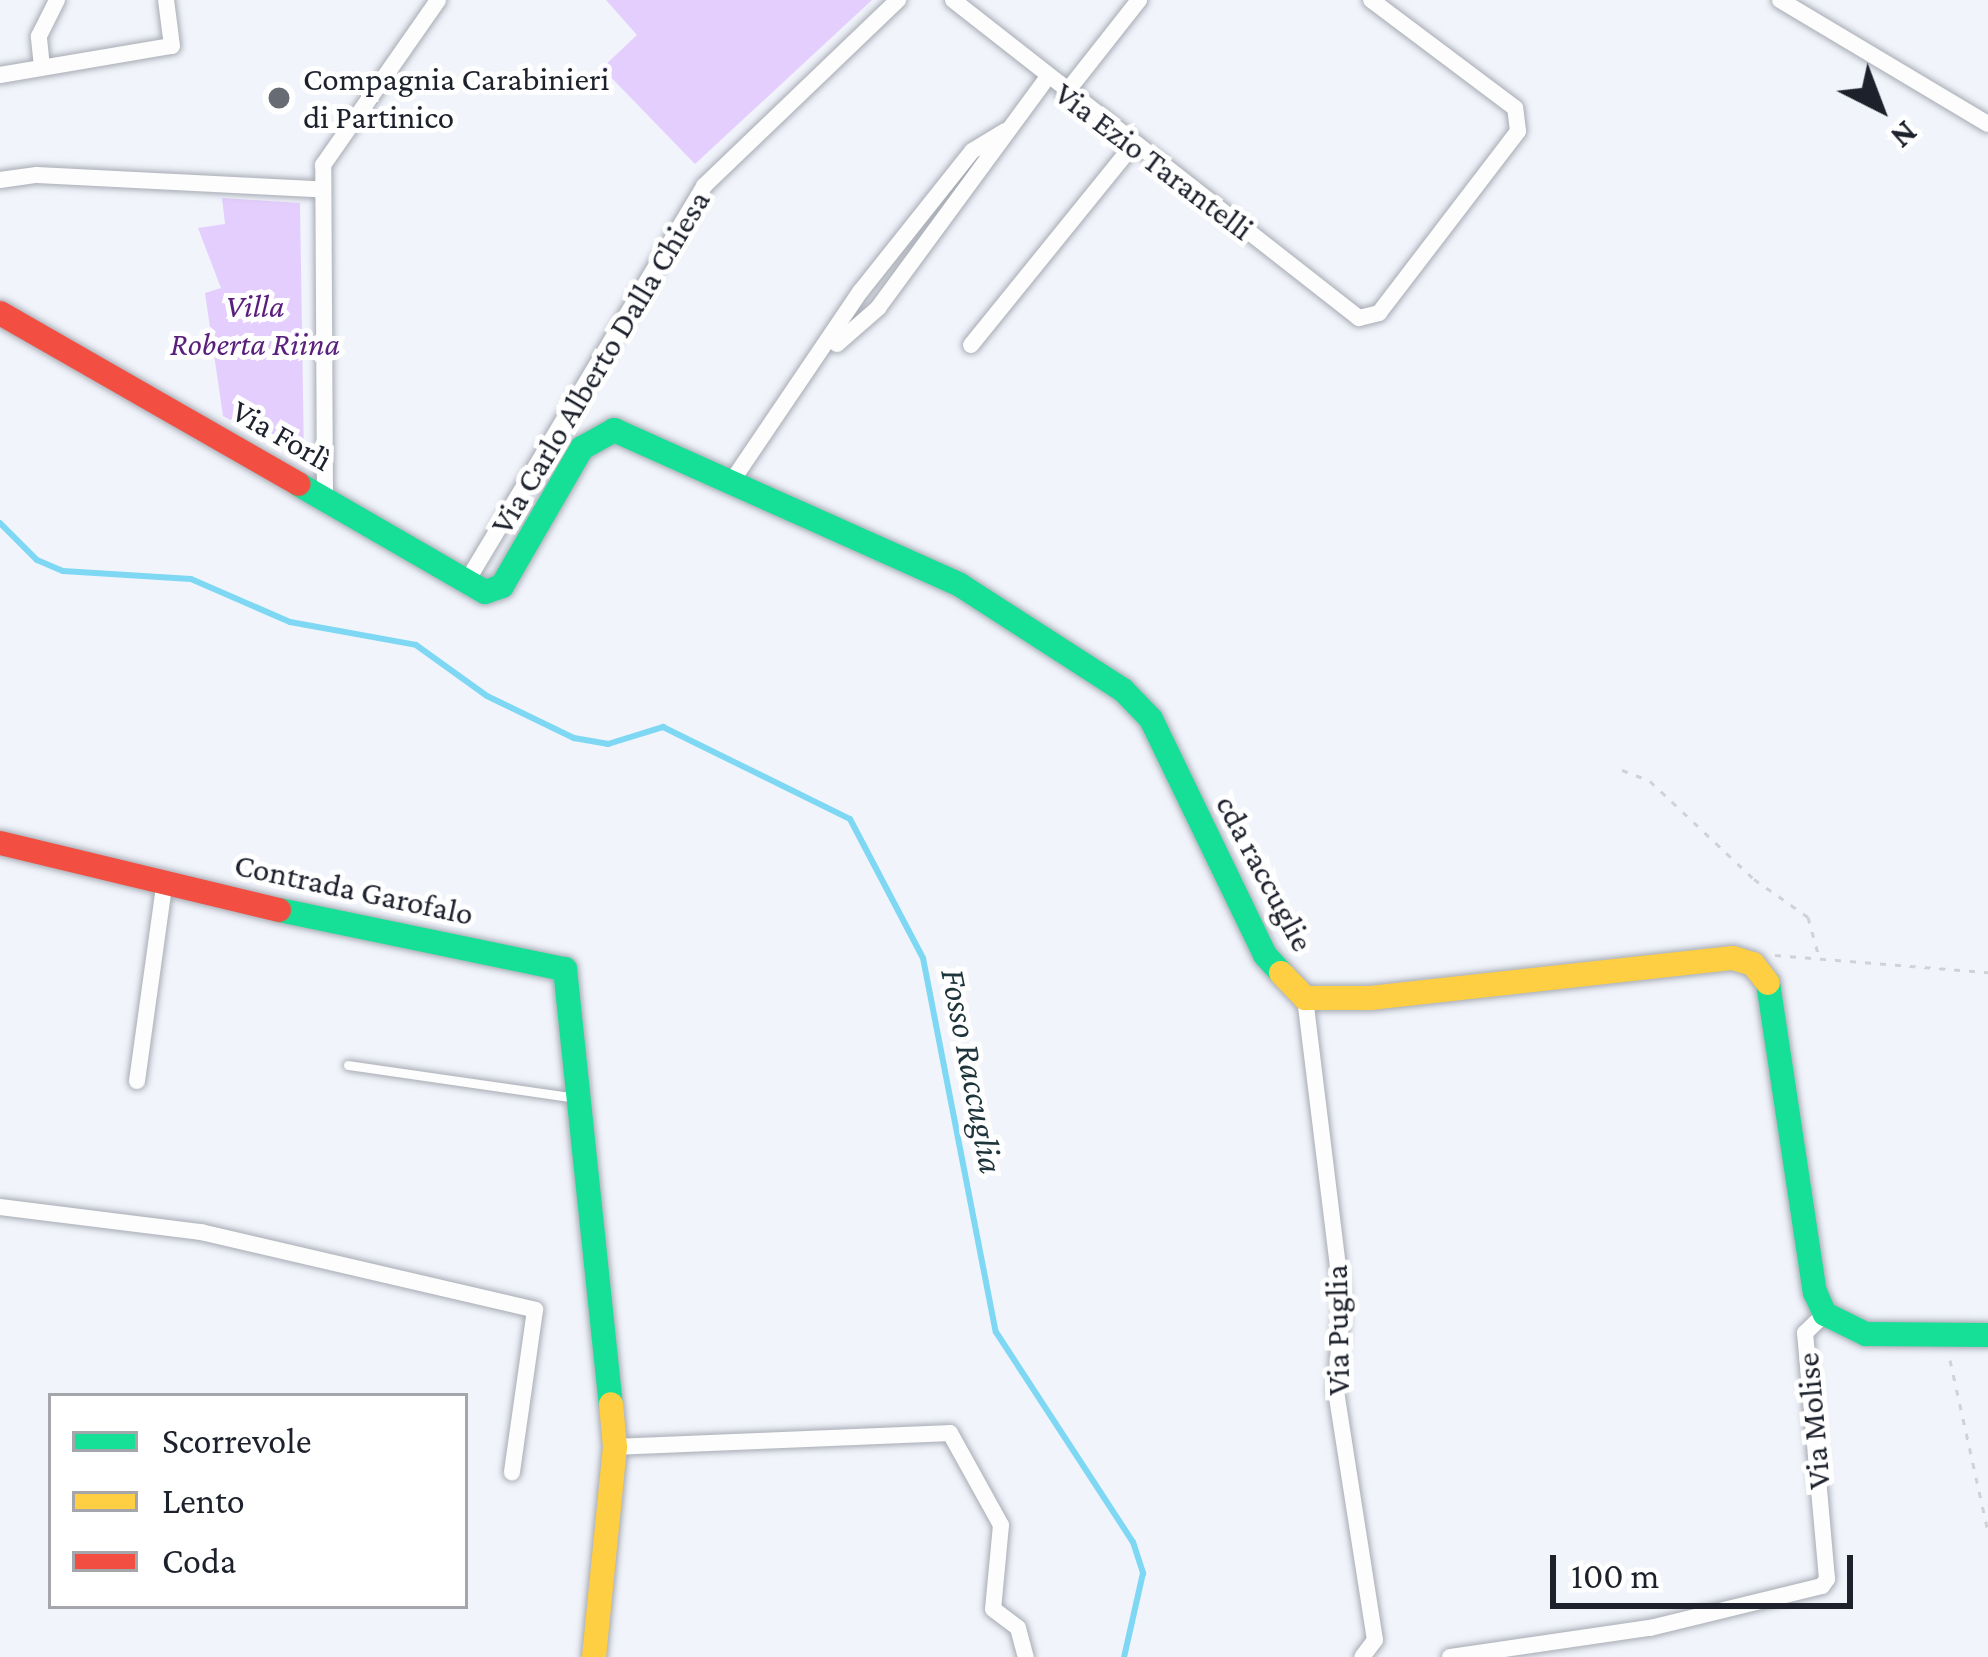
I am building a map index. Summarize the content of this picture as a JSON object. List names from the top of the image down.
{
  "streets": {
    "street": [
      "Via Ezio Tarantelli",
      "Via Carlo Alberto Dalla Chiesa",
      "Via Forlì",
      "cda raccuglie",
      "Contrada Garofalo",
      "Via Puglia",
      "Via Molise"
    ]
  },
  "crossings": [
    ["Via Carlo Alberto Dalla Chiesa", "Via Forlì"],
    ["Via Carlo Alberto Dalla Chiesa", "cda raccuglie"],
    ["Via Forlì", "cda raccuglie"],
    ["cda raccuglie", "Via Puglia"]
  ],
  "water": ["Fosso Raccuglia"],
  "parks": ["Villa Roberta Riina"],
  "places": ["Compagnia Carabinieri di Partinico"],
  "legend": ["Scorrevole", "Lento", "Coda"],
  "scale_bar": "100 m",
  "north": "bottom right"
}
